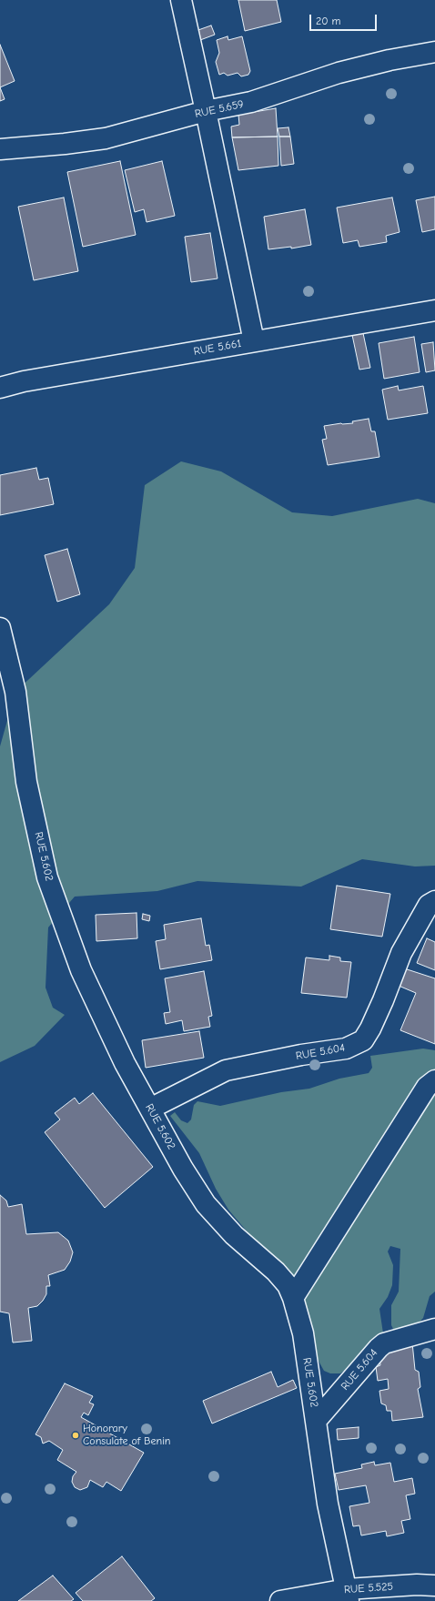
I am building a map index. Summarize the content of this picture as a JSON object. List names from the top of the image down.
{
  "streets": {
    "street": [
      "RUE 5.659",
      "RUE 5.661",
      "RUE 5.602",
      "RUE 5.604",
      "RUE 5.525"
    ]
  },
  "crossings": [
    ["RUE 5.602", "RUE 5.604"],
    ["RUE 5.602", "RUE 5.525"]
  ],
  "places": ["Honorary Consulate of Benin"],
  "scale_bar": "20 m"
}
